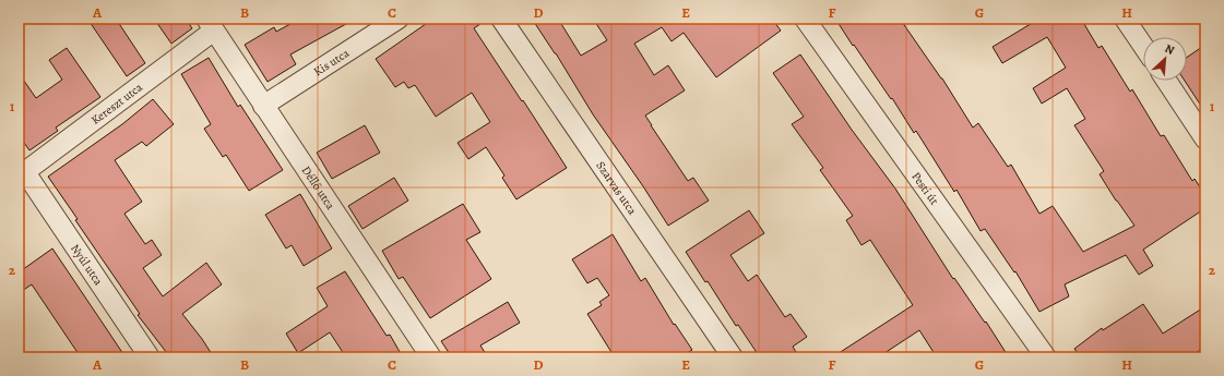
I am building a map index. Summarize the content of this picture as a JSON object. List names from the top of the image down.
{
  "streets": {
    "street": [
      "Kis utca",
      "Kereszt utca",
      "Szarvas utca",
      "Pesti út",
      "Déllő utca",
      "Nyúl utca"
    ]
  },
  "crossings": [
    ["Kis utca", "Déllő utca"],
    ["Kereszt utca", "Déllő utca"],
    ["Kereszt utca", "Nyúl utca"]
  ],
  "north": "top right",
  "grid": {
    "columns": [
      "A",
      "B",
      "C",
      "D",
      "E",
      "F",
      "G",
      "H"
    ],
    "rows": ["1", "2"]
  }
}
